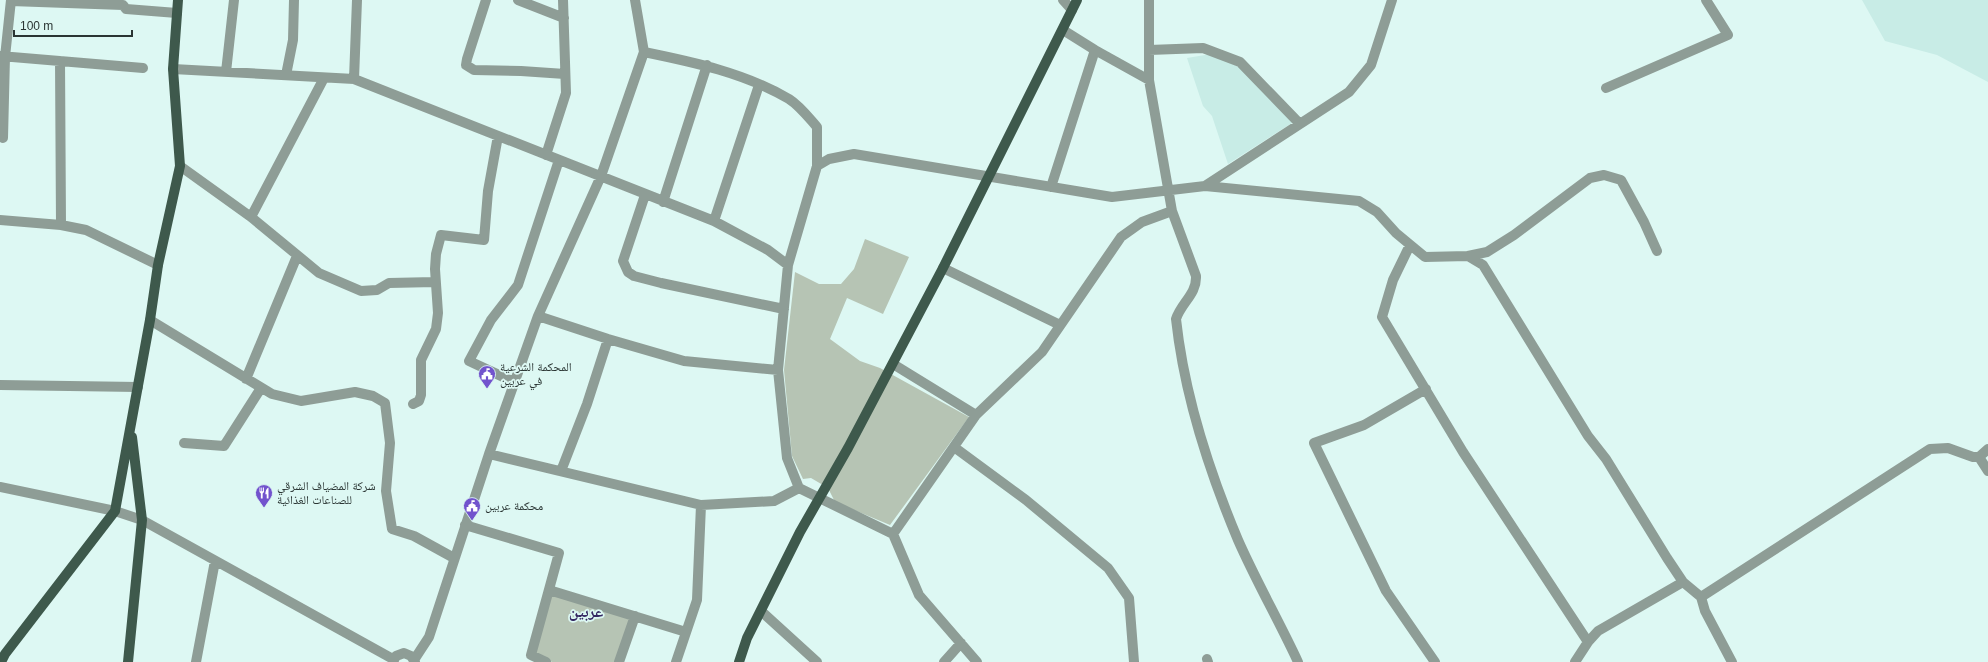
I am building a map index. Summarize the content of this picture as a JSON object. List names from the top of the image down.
{
  "districts": ["عربين"],
  "places": {
    "public building": ["المحكمة الشرعية في عربين", "محكمة عربين"],
    "restaurant": ["شركة المضياف الشرقي للصناعات الغذائية"]
  },
  "scale_bar": "100 m"
}
